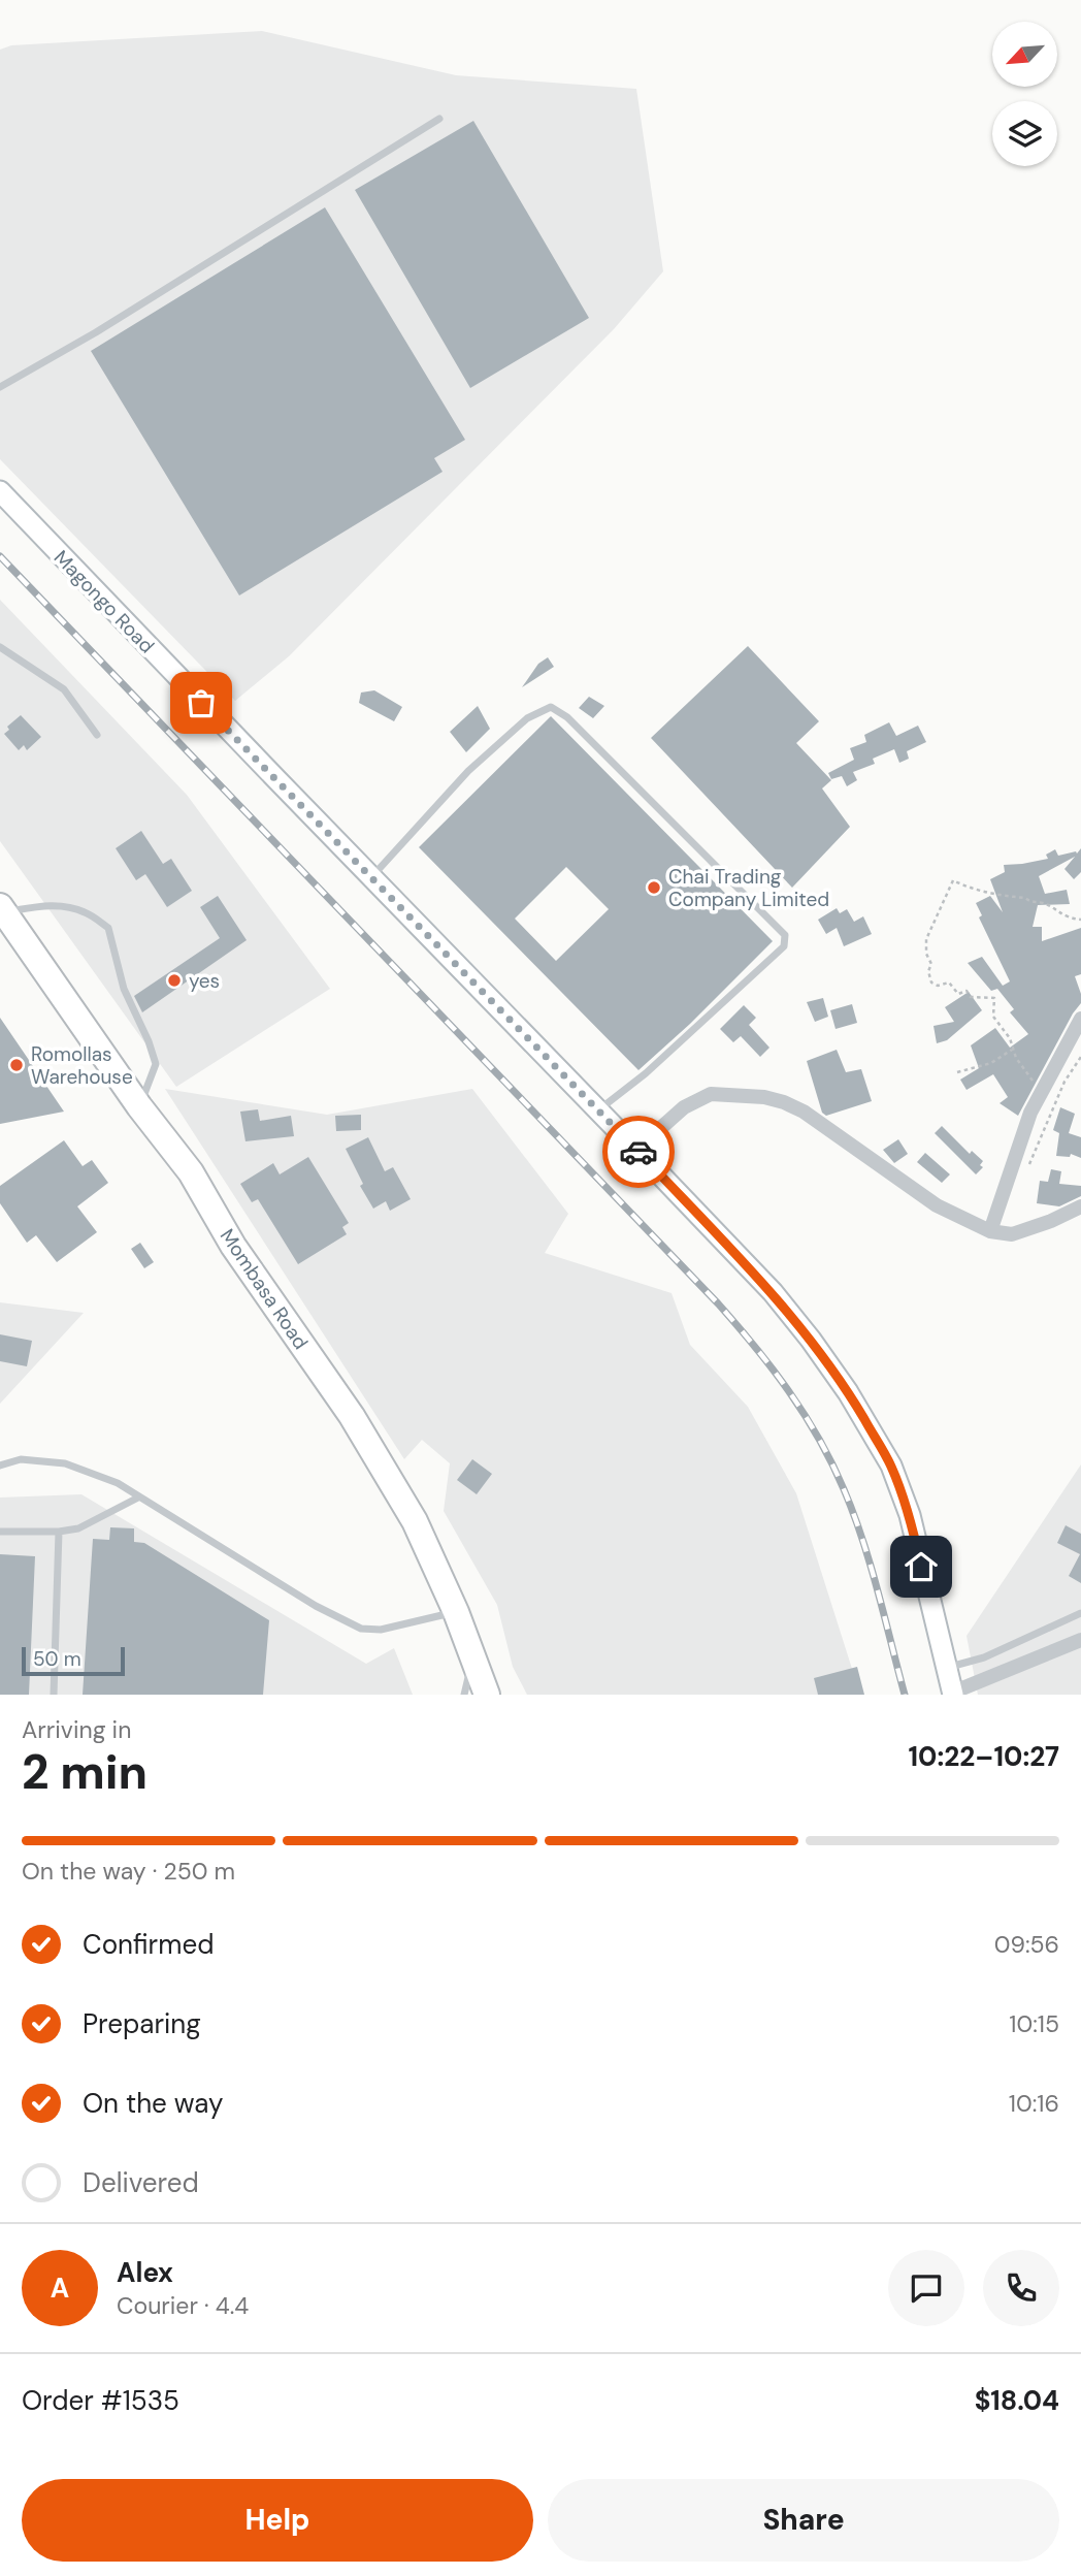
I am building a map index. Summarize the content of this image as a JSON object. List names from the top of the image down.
{
  "streets": {
    "highway": ["Mombasa Road"],
    "street": ["Magongo Road"]
  },
  "places": ["Chai Trading Company Limited", "yes", "Romollas Warehouse"],
  "scale_bar": "50 m",
  "north": "bottom left",
  "page": {
    "scale": "50 m",
    "heading": ["2 min", "Arriving in", "10:22–10:27"],
    "panel": [
      "Alex",
      "Courier · 4.4",
      "Order #1535",
      "$18.04"
    ],
    "bar": "On the way · 250 m",
    "list": [
      ["Confirmed", "09:56"],
      ["Preparing", "10:15"],
      ["On the way", "10:16"],
      "Delivered"
    ],
    "round": "A",
    "buttons": ["Help", "Share"]
  }
}
